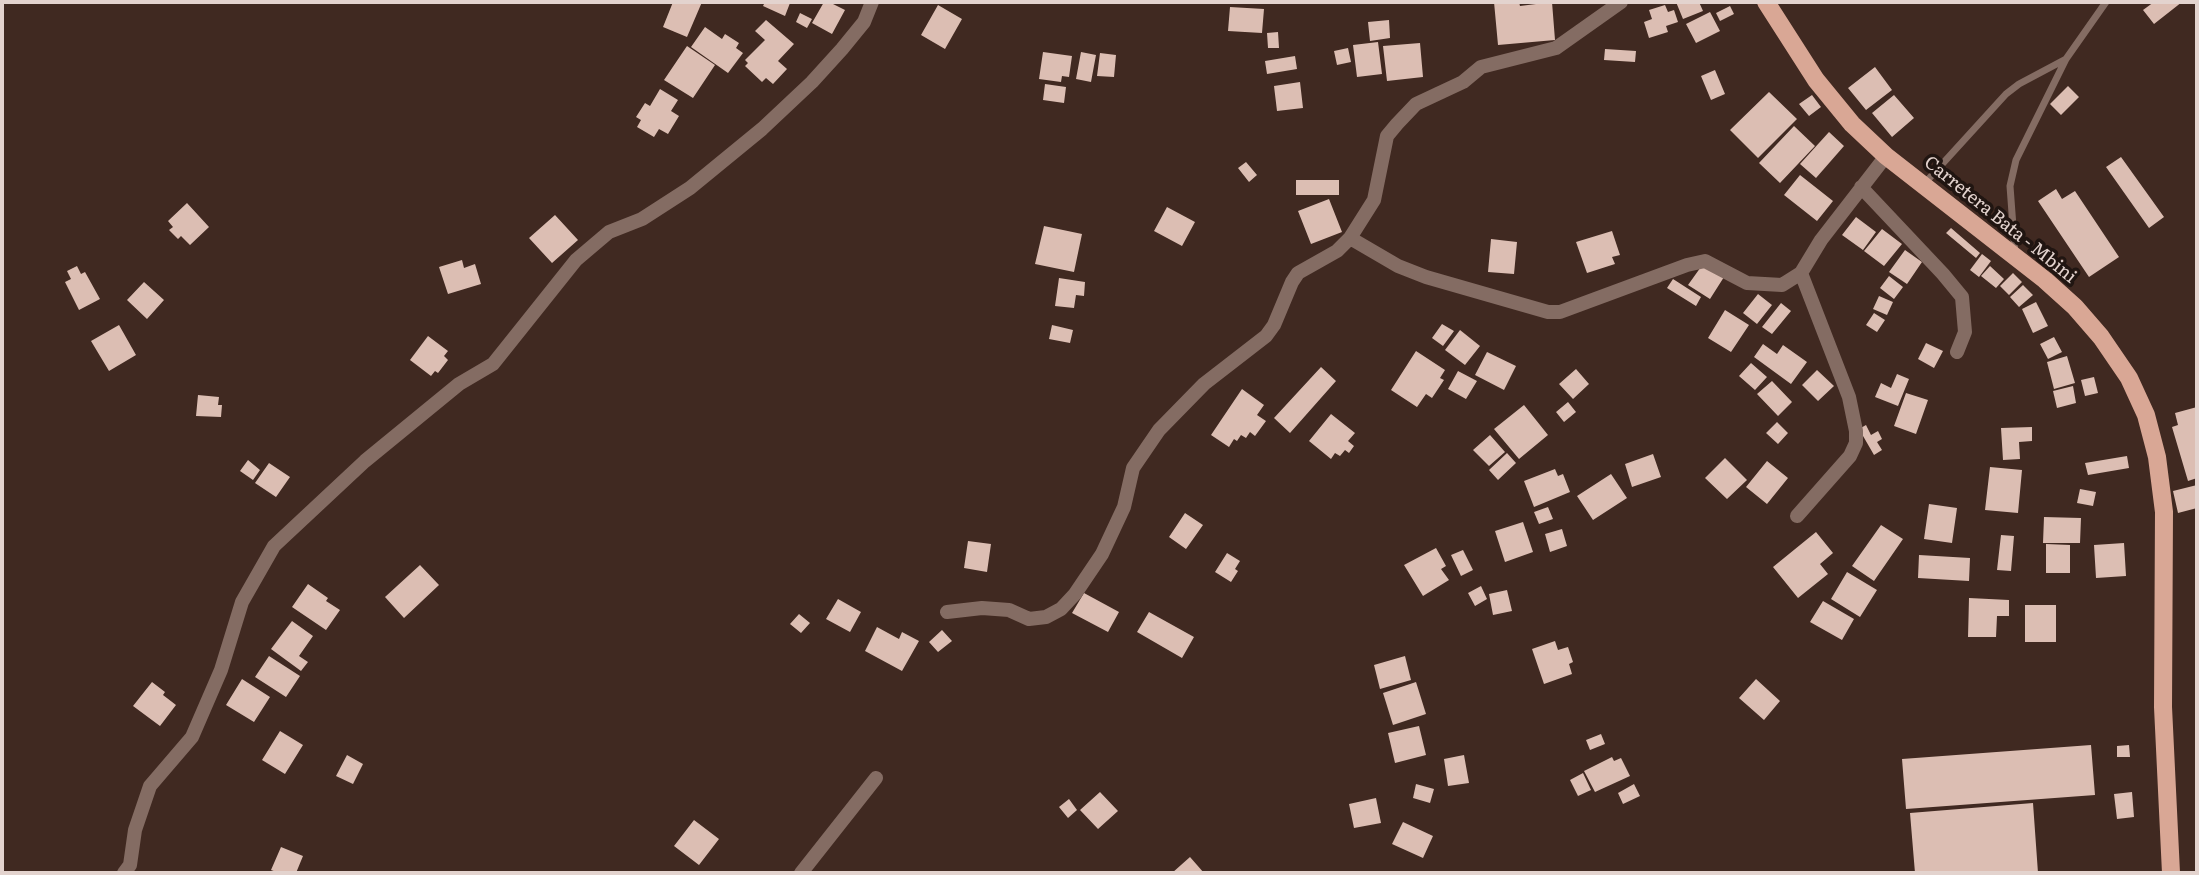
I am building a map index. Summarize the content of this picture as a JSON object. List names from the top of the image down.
{
  "streets": {
    "main road": ["Carretera Bata - Mbini"]
  }
}
